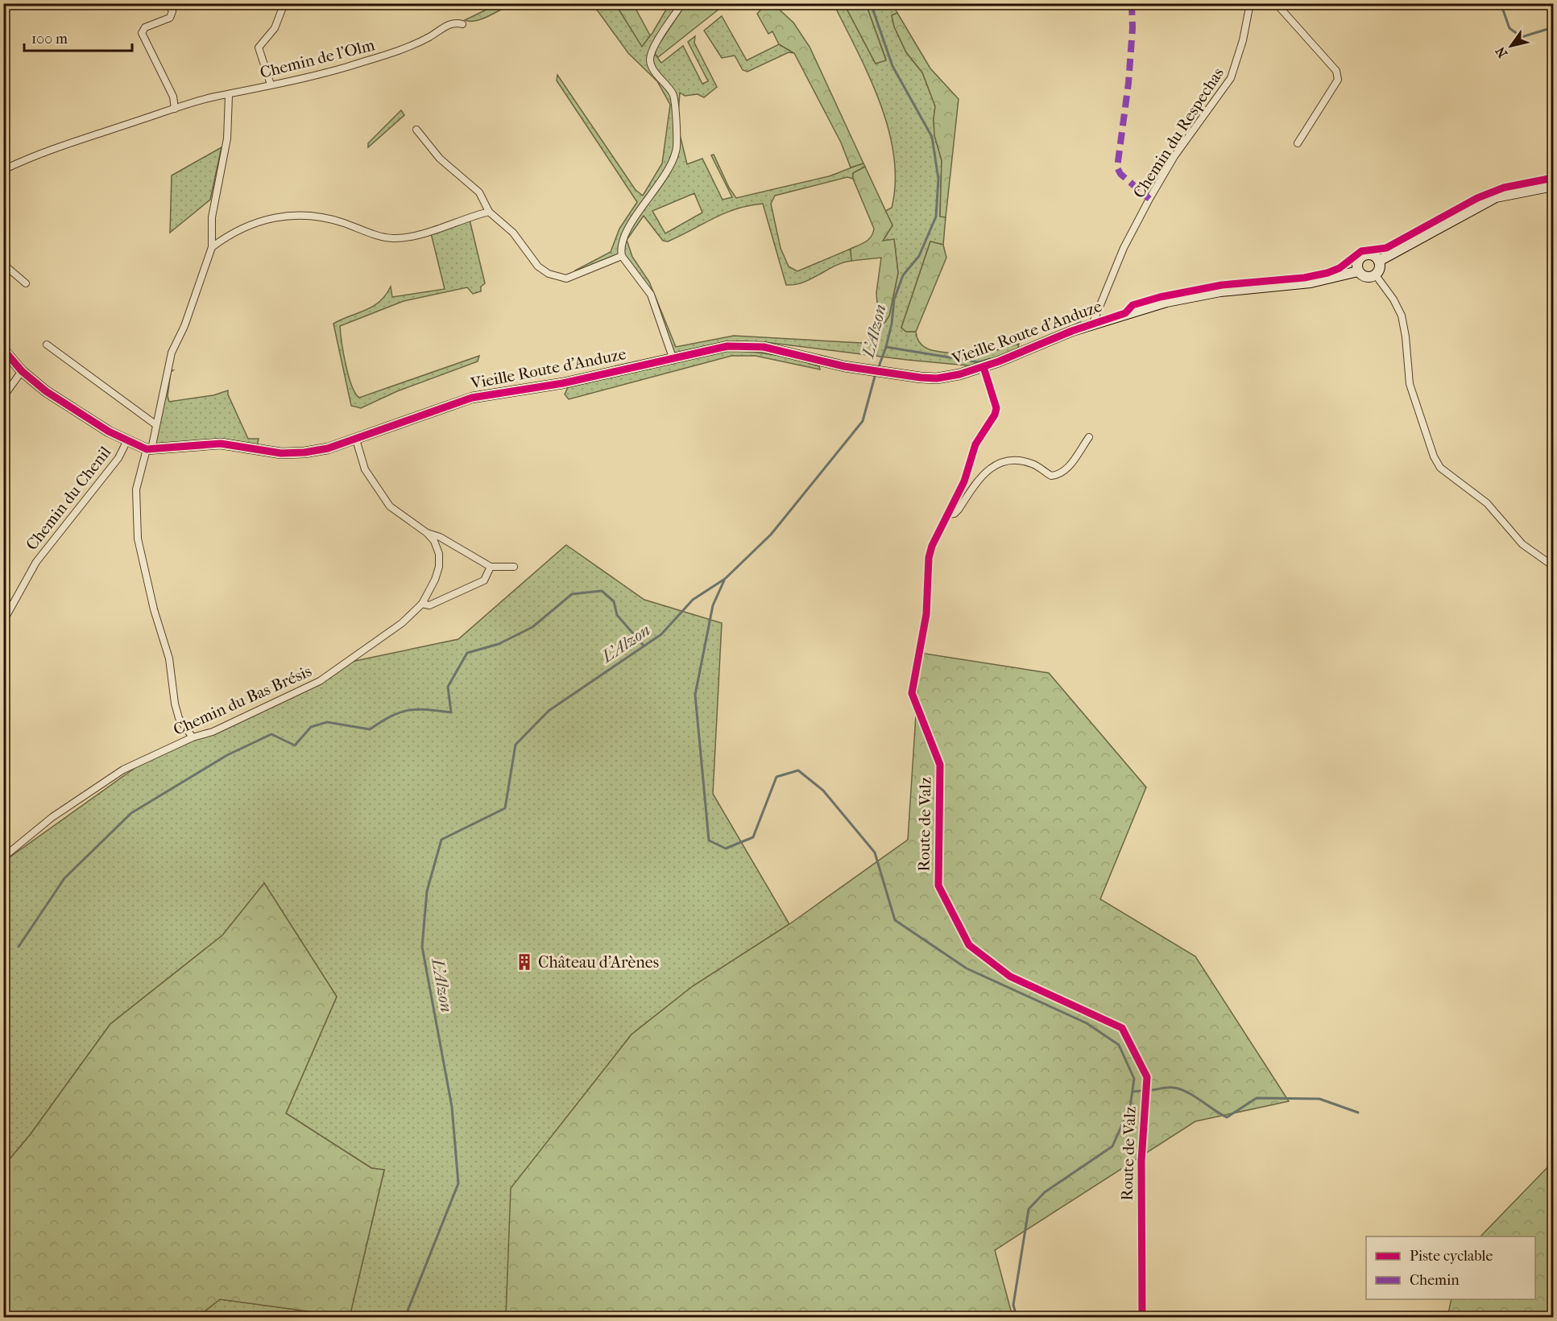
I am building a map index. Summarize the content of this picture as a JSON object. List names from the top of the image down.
{
  "streets": {
    "street": [
      "Chemin de l'Olm",
      "Chemin du Respechas",
      "Vieille Route d'Anduze",
      "Chemin du Chenil",
      "Chemin du Bas Brésis",
      "Route de Valz"
    ]
  },
  "crossings": [
    ["Chemin du Respechas", "Vieille Route d'Anduze"],
    ["Vieille Route d'Anduze", "Chemin du Chenil"],
    ["Vieille Route d'Anduze", "Chemin du Bas Brésis"],
    ["Vieille Route d'Anduze", "Route de Valz"]
  ],
  "water": ["L'Alzon"],
  "places": {
    "building": ["Château d'Arènes"]
  },
  "legend": ["Piste cyclable", "Chemin"],
  "scale_bar": "100 m",
  "north": "bottom left"
}
